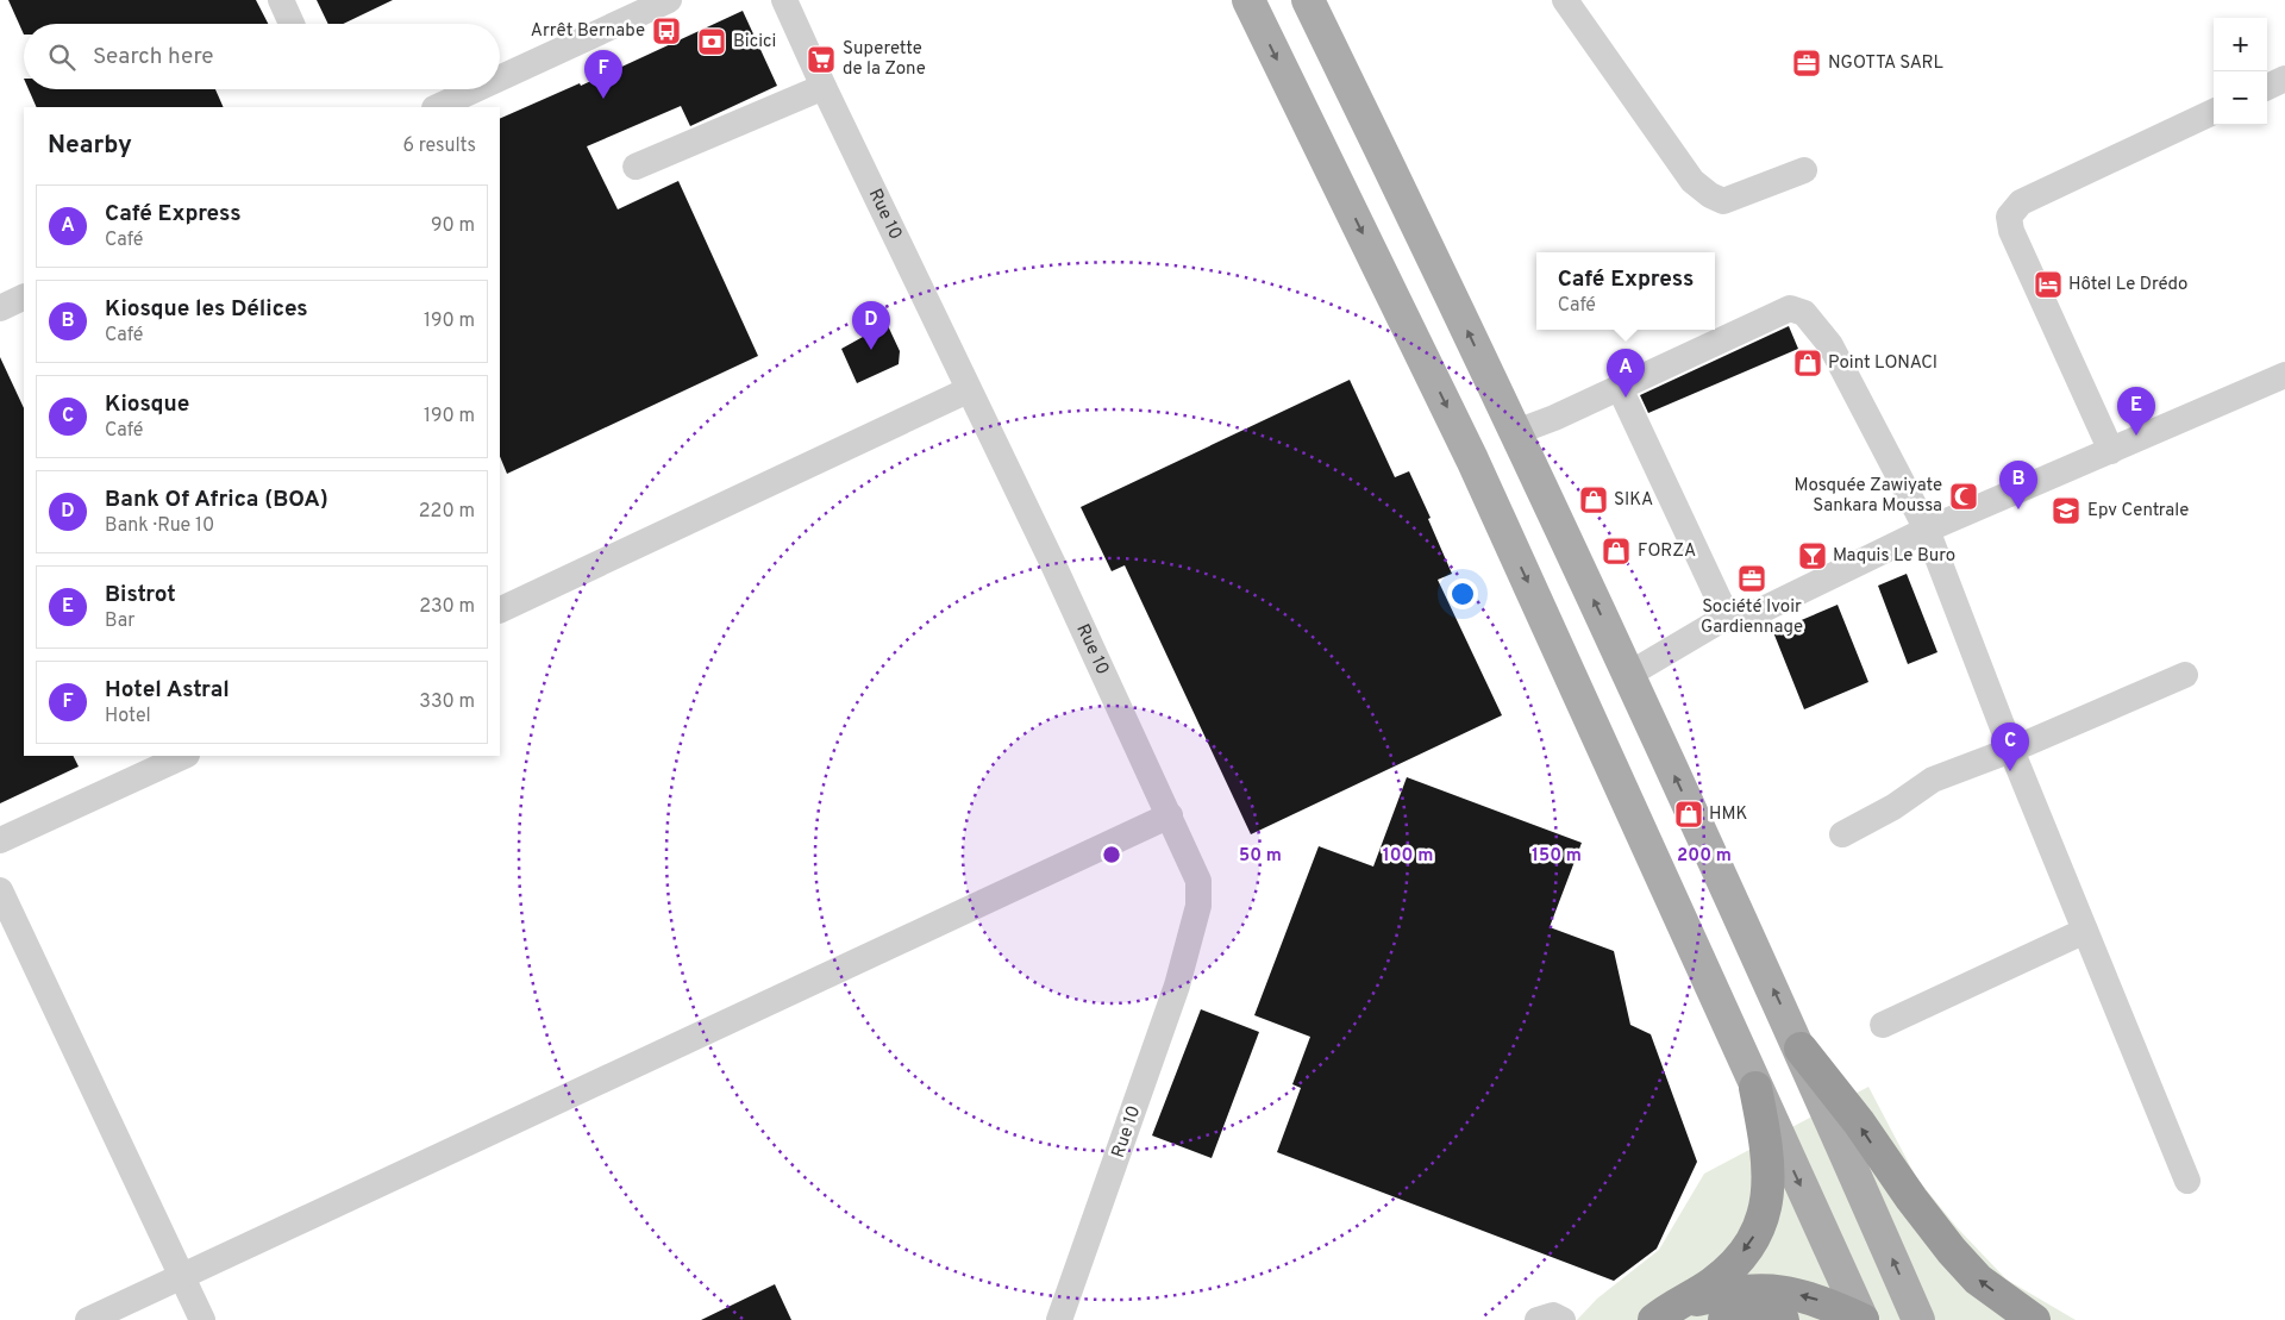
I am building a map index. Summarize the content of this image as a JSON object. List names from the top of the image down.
{
  "streets": {
    "street": ["Rue 10"]
  },
  "places": {
    "bus stop": ["Arrêt Bernabe"],
    "bank": ["Bicici"],
    "supermarket": ["Superette de la Zone"],
    "office": ["NGOTTA SARL", "Société Ivoir Gardiennage"],
    "hotel": ["Hôtel Le Drédo"],
    "shop": [
      "Point LONACI",
      "SIKA",
      "FORZA",
      "HMK"
    ],
    "mosque": ["Mosquée Zawiyate Sankara Moussa"],
    "school or university": ["Epv Centrale"],
    "bar": ["Maquis Le Buro"]
  },
  "page": {
    "map_buttons": ["+", "−"],
    "search": "Search here",
    "pins": [
      "F",
      "D",
      "A",
      "E",
      "B",
      "C"
    ],
    "heading": ["Nearby", "6 results"],
    "list": [
      {
        "mark": "A",
        "name": "Café Express",
        "note": "Café",
        "value": "90 m"
      },
      {
        "mark": "B",
        "name": "Kiosque les Délices",
        "note": "Café",
        "value": "190 m"
      },
      {
        "mark": "C",
        "name": "Kiosque",
        "note": "Café",
        "value": "190 m"
      },
      {
        "mark": "D",
        "name": "Bank Of Africa (BOA)",
        "note": "Bank · Rue 10",
        "value": "220 m"
      },
      {
        "mark": "E",
        "name": "Bistrot",
        "note": "Bar",
        "value": "230 m"
      },
      {
        "mark": "F",
        "name": "Hotel Astral",
        "note": "Hotel",
        "value": "330 m"
      }
    ],
    "popup": ["Café Express", "Café"]
  },
  "rings": [
    "50 m",
    "100 m",
    "150 m",
    "200 m"
  ]
}
